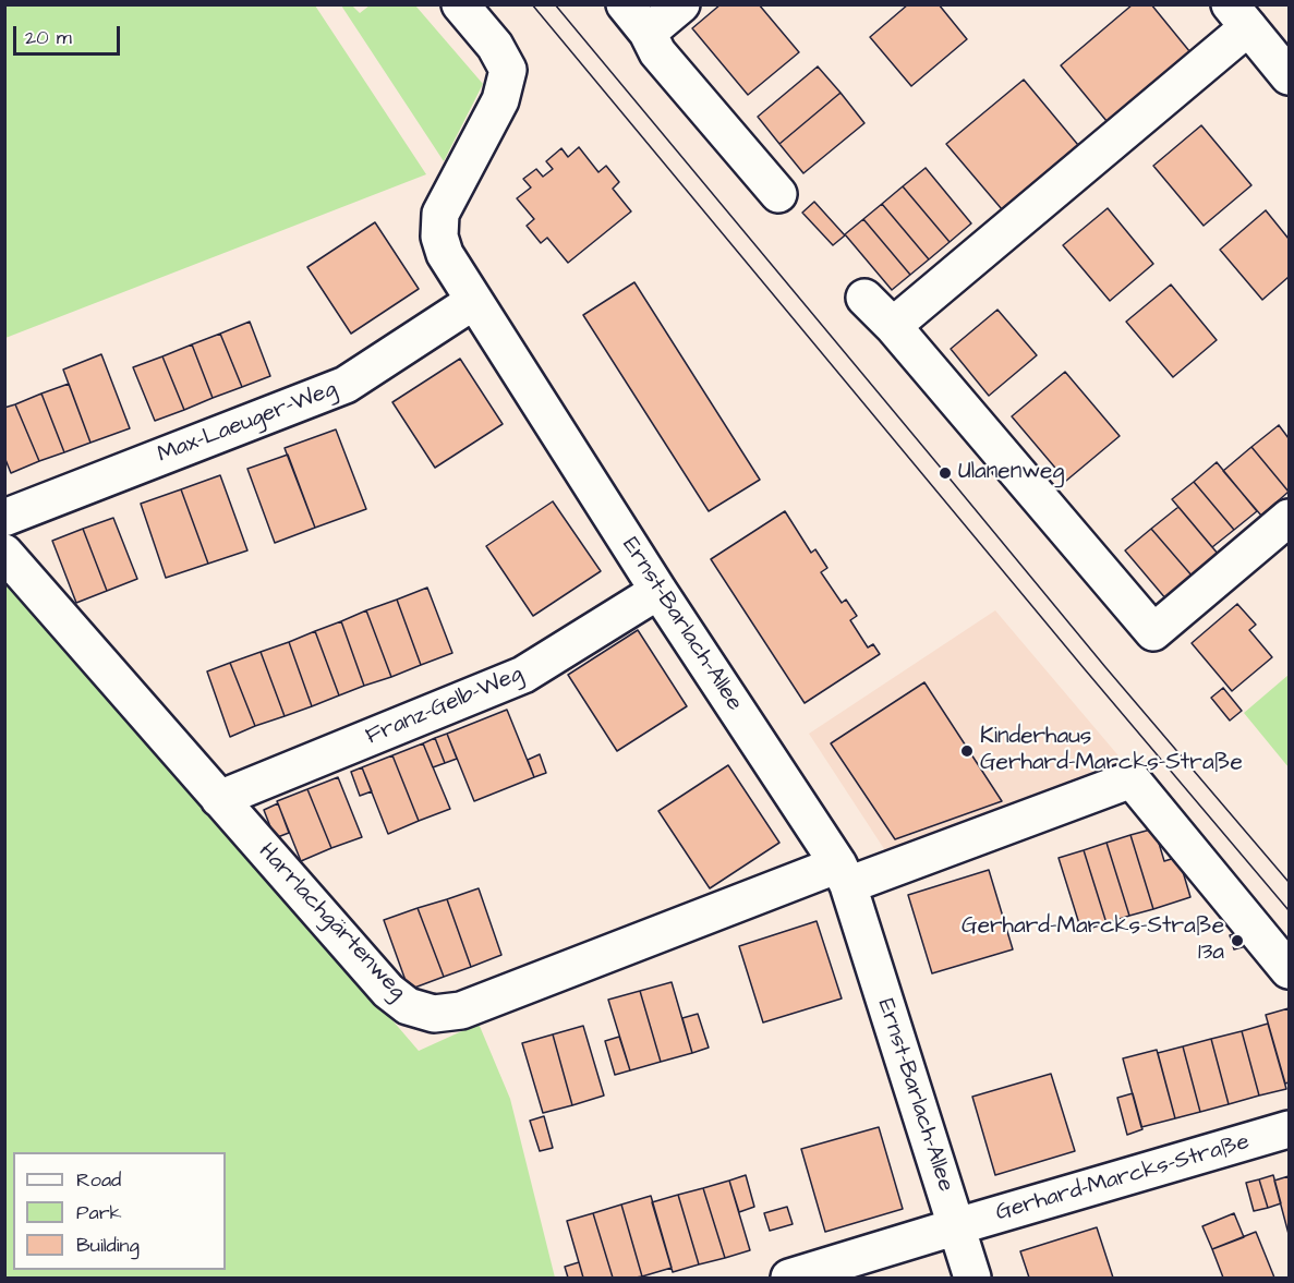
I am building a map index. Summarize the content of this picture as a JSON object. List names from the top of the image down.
{
  "streets": {
    "street": [
      "Max-Laeuger-Weg",
      "Ernst-Barlach-Allee",
      "Franz-Gelb-Weg",
      "Harrlachgärtenweg",
      "Gerhard-Marcks-Straße"
    ]
  },
  "crossings": [
    ["Max-Laeuger-Weg", "Ernst-Barlach-Allee"],
    ["Ernst-Barlach-Allee", "Franz-Gelb-Weg"],
    ["Ernst-Barlach-Allee", "Harrlachgärtenweg"],
    ["Ernst-Barlach-Allee", "Gerhard-Marcks-Straße"],
    ["Franz-Gelb-Weg", "Harrlachgärtenweg"]
  ],
  "places": ["Ulanenweg", "Kinderhaus Gerhard-Marcks-Straße", "Gerhard-Marcks-Straße 13a"],
  "legend": ["Road", "Park", "Building"],
  "scale_bar": "20 m"
}
